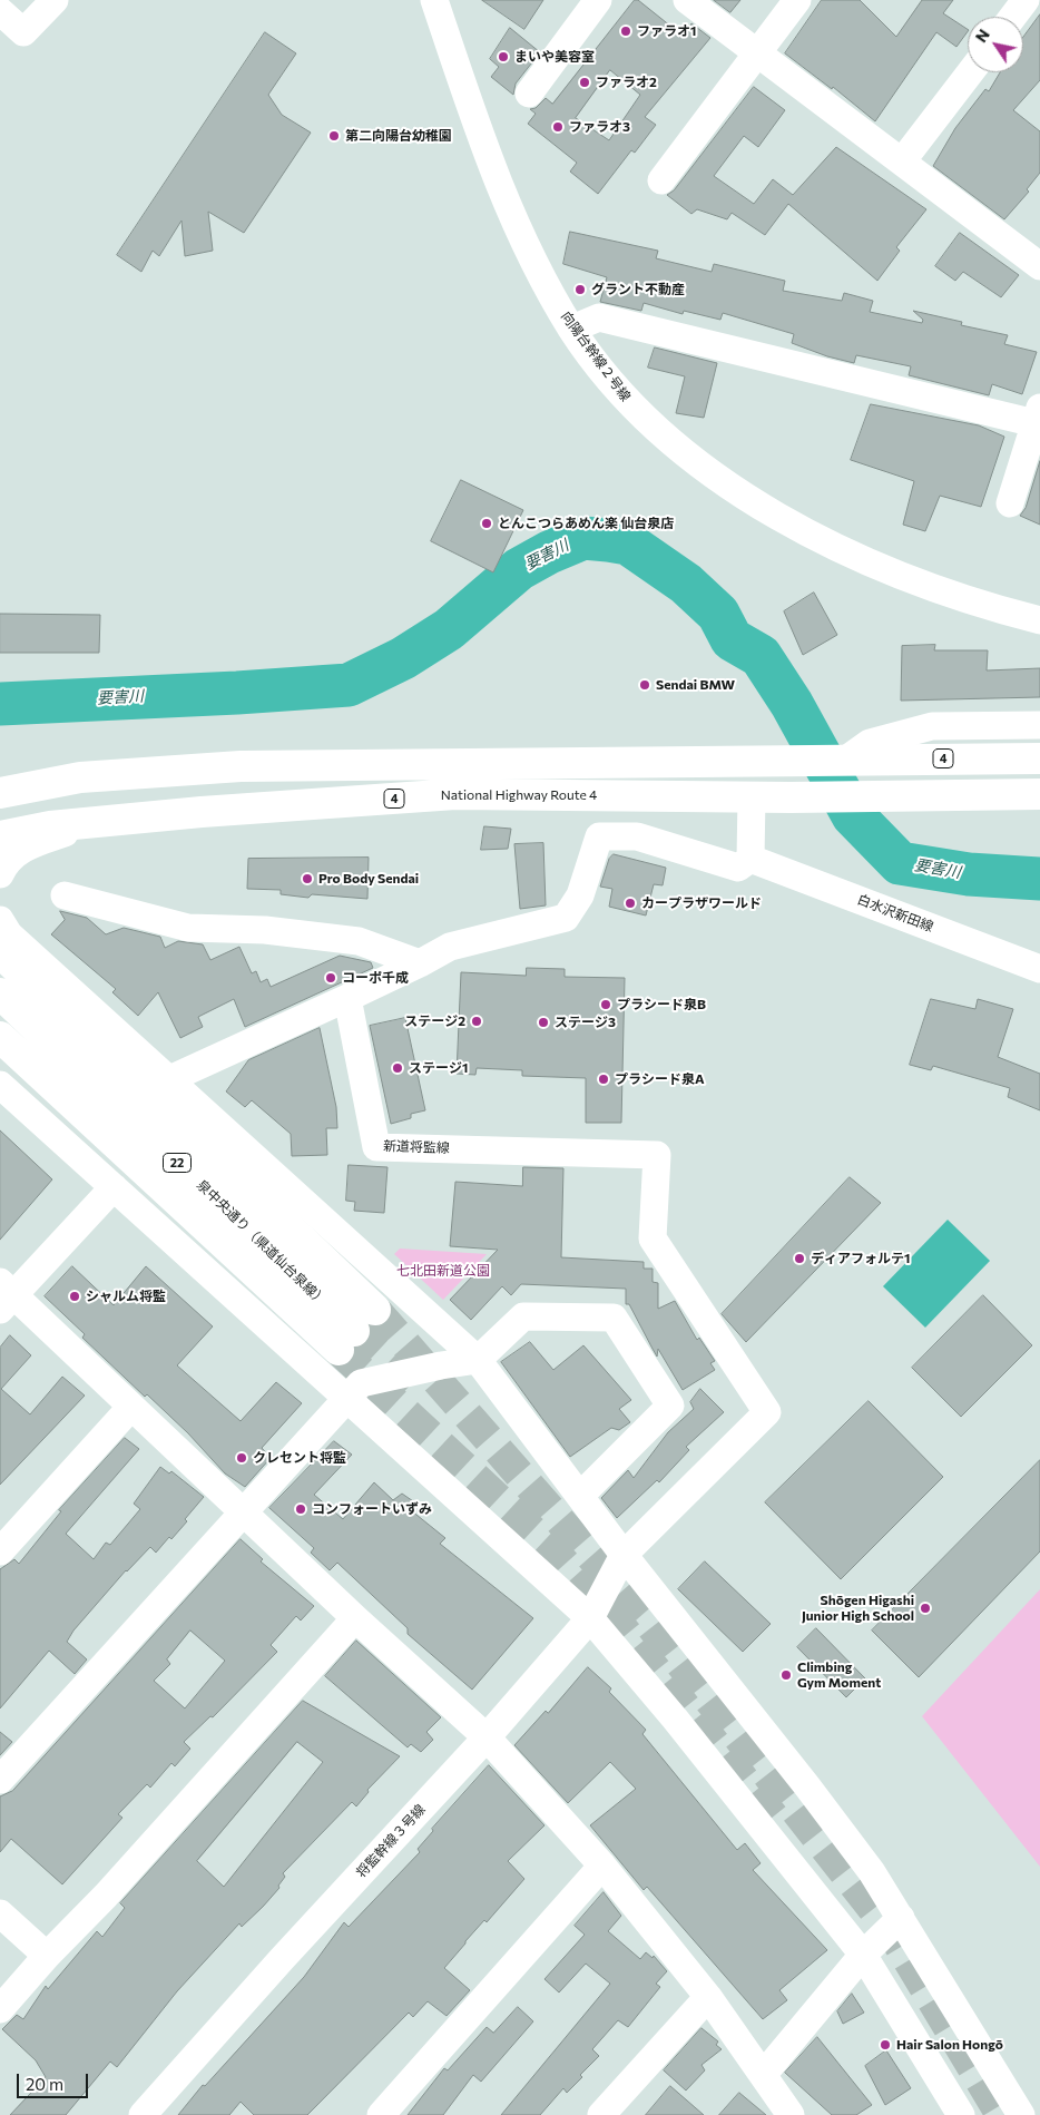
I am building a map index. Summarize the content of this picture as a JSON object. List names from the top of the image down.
{
  "streets": {
    "main road": [
      "4",
      "National Highway Route 4",
      "22",
      "泉中央通り（県道仙台泉線）"
    ],
    "street": [
      "向陽台幹線２号線",
      "白水沢新田線",
      "新道将監線",
      "将監幹線３号線"
    ]
  },
  "crossings": [
    ["新道将監線", "将監幹線３号線"]
  ],
  "water": ["要害川"],
  "parks": ["七北田新道公園"],
  "places": [
    "ファラオ1",
    "まいや美容室",
    "ファラオ2",
    "ファラオ3",
    "第二向陽台幼稚園",
    "グラント不動産",
    "とんこつらあめん楽 仙台泉店",
    "Sendai BMW",
    "Pro Body Sendai",
    "カープラザワールド",
    "コーポ千成",
    "プラシード泉B",
    "ステージ2",
    "ステージ3",
    "ステージ1",
    "プラシード泉A",
    "ディアフォルテ1",
    "シャルム将監",
    "クレセント将監",
    "コンフォートいずみ",
    "Shōgen Higashi Junior High School",
    "Climbing Gym Moment",
    "Hair Salon Hongō"
  ],
  "scale_bar": "20 m",
  "north": "top left"
}
